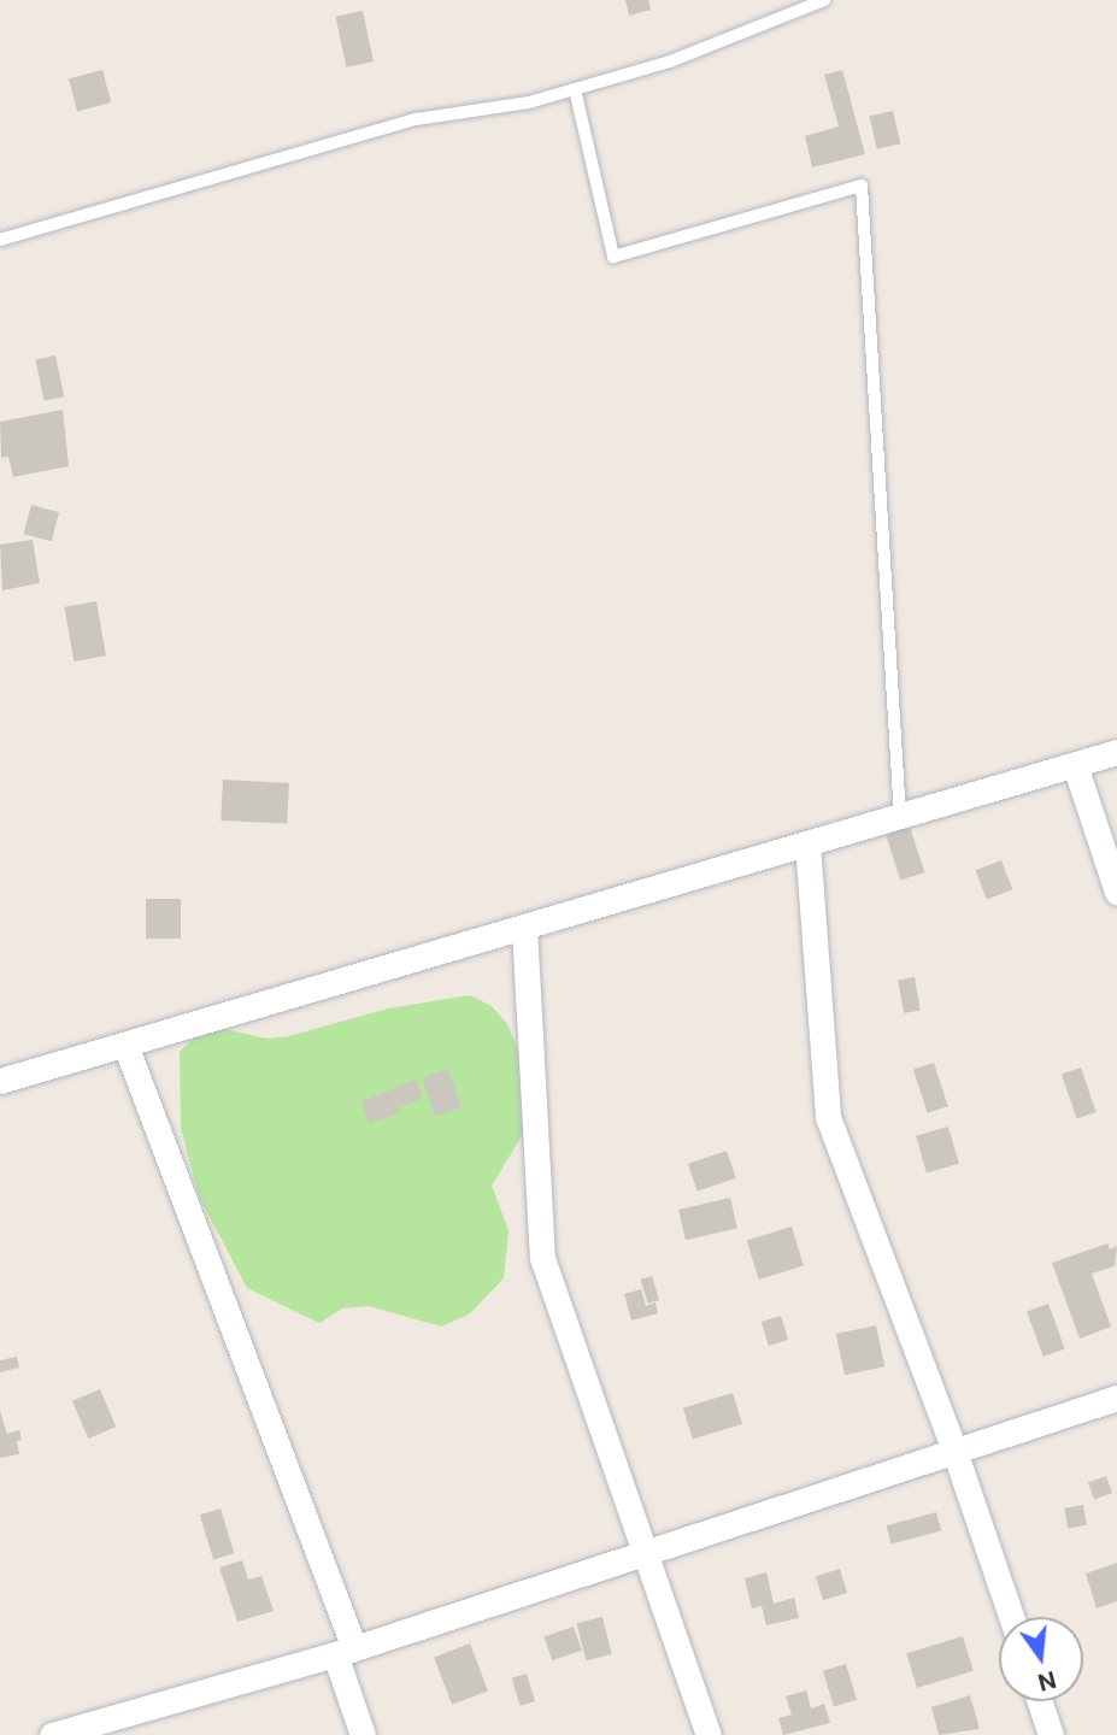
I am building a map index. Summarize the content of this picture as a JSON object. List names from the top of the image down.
{
  "north": "bottom"
}
